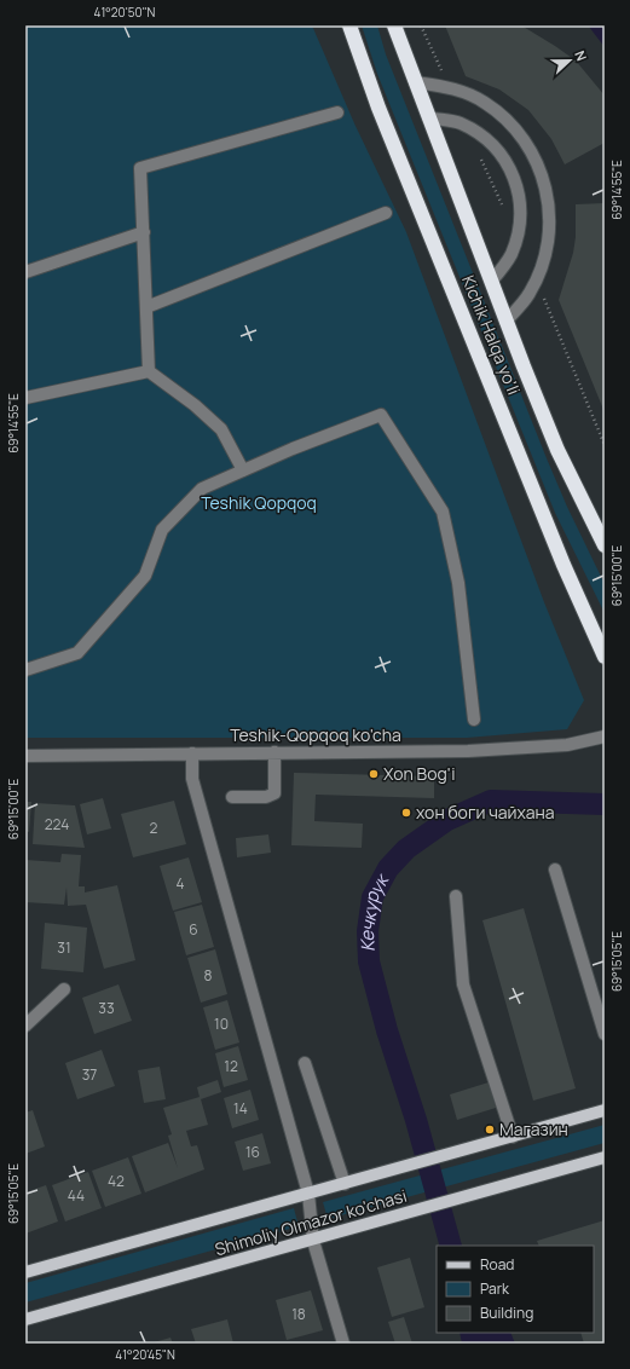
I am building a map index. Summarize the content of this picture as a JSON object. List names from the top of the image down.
{
  "streets": {
    "highway": ["Kichik Halqa yo'li"],
    "main road": ["Shimoliy Olmazor ko'chasi"],
    "street": ["Teshik-Qopqoq ko'cha"]
  },
  "water": ["Кечкурук"],
  "parks": ["Teshik Qopqoq"],
  "places": ["Xon Bog'i", "хон боги чайхана", "Магазин"],
  "house_numbers": [
    "224",
    "2",
    "4",
    "6",
    "31",
    "8",
    "33",
    "10",
    "12",
    "37",
    "14",
    "16",
    "42",
    "44",
    "18"
  ],
  "legend": ["Road", "Park", "Building"],
  "north": "right",
  "coordinates": [
    "41°20'50\"N",
    "69°14'55\"E",
    "69°15'00\"E",
    "69°15'05\"E",
    "41°20'45\"N"
  ]
}
